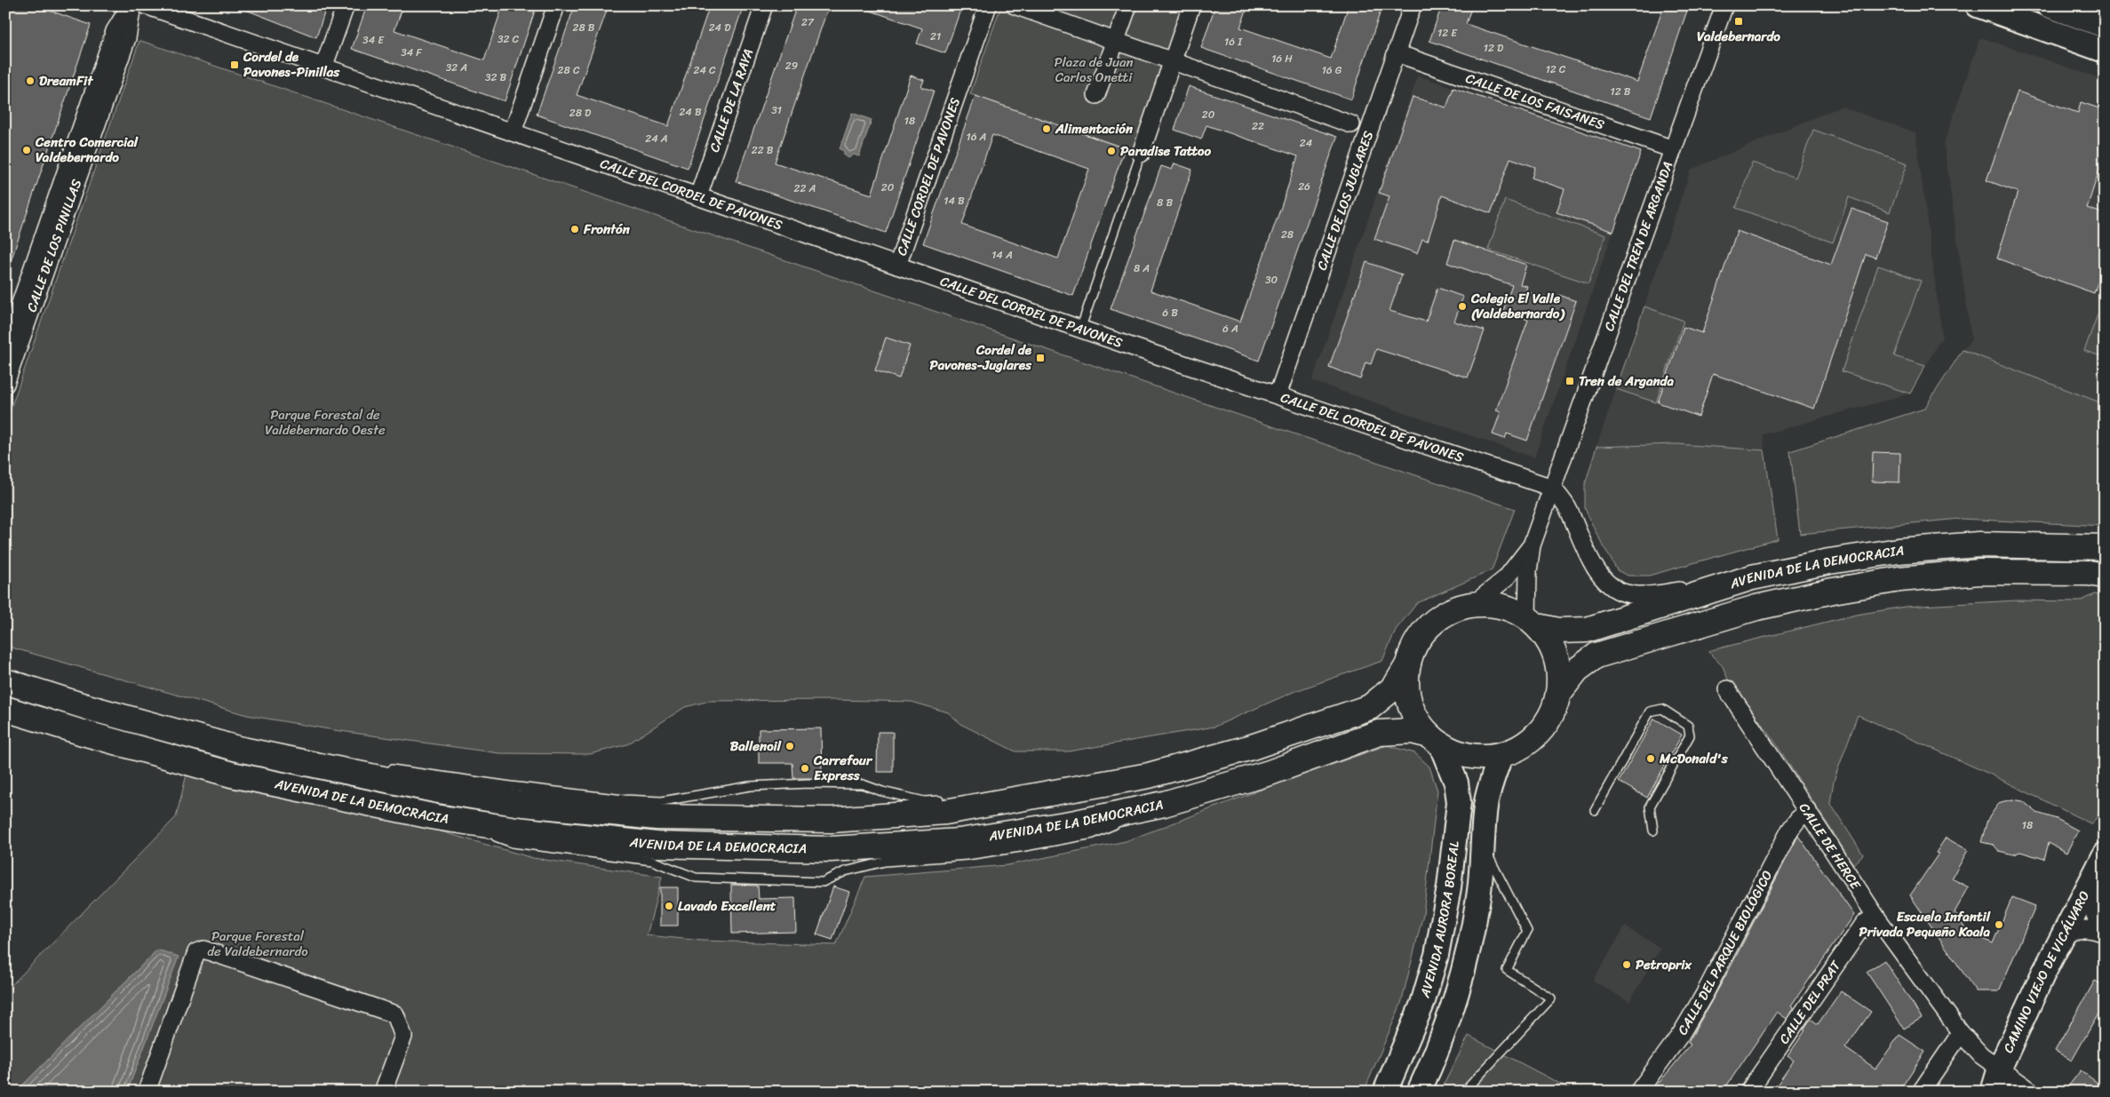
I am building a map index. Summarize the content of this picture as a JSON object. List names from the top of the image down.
{
  "streets": {
    "main road": ["AVENIDA DE LA DEMOCRACIA", "AVENIDA AURORA BOREAL", "CAMINO VIEJO DE VICÁLVARO"],
    "street": [
      "CALLE DE LOS FAISANES",
      "CALLE DE LA RAYA",
      "CALLE CORDEL DE PAVONES",
      "CALLE DEL CORDEL DE PAVONES",
      "CALLE DE LOS JUGLARES",
      "CALLE DE LOS PINILLAS",
      "CALLE DEL TREN DE ARGANDA",
      "CALLE DE HERCE",
      "CALLE DEL PARQUE BIOLÓGICO",
      "CALLE DEL PRAT"
    ]
  },
  "crossings": [
    ["CALLE DE LOS FAISANES", "CALLE DE LOS JUGLARES"],
    ["CALLE DE LOS FAISANES", "CALLE DEL TREN DE ARGANDA"],
    ["CALLE DE LA RAYA", "CALLE DEL CORDEL DE PAVONES"],
    ["CALLE CORDEL DE PAVONES", "CALLE DEL CORDEL DE PAVONES"],
    ["CALLE DEL CORDEL DE PAVONES", "CALLE DE LOS JUGLARES"],
    ["CALLE DEL CORDEL DE PAVONES", "CALLE DEL TREN DE ARGANDA"],
    ["CALLE DEL TREN DE ARGANDA", "AVENIDA DE LA DEMOCRACIA"],
    ["CALLE DEL TREN DE ARGANDA", "AVENIDA AURORA BOREAL"],
    ["AVENIDA DE LA DEMOCRACIA", "AVENIDA AURORA BOREAL"],
    ["CALLE DE HERCE", "CALLE DEL PARQUE BIOLÓGICO"],
    ["CALLE DE HERCE", "CAMINO VIEJO DE VICÁLVARO"],
    ["CALLE DE HERCE", "CALLE DEL PRAT"]
  ],
  "parks": ["Plaza de Juan Carlos Onetti", "Parque Forestal de Valdebernardo Oeste", "Parque Forestal de Valdebernardo"],
  "places": {
    "transit": [
      "Valdebernardo",
      "Cordel de Pavones-Pinillas",
      "Cordel de Pavones-Juglares",
      "Tren de Arganda"
    ],
    "other": [
      "DreamFit",
      "Alimentación",
      "Centro Comercial Valdebernardo",
      "Paradise Tattoo",
      "Frontón",
      "Colegio El Valle (Valdebernardo)",
      "Ballenoil",
      "McDonald's",
      "Carrefour Express",
      "Lavado Excellent",
      "Escuela Infantil Privada Pequeño Koala",
      "Petroprix"
    ]
  },
  "house_numbers": [
    "27",
    "28 B",
    "24 D",
    "12 E",
    "21",
    "32 C",
    "34 E",
    "16 I",
    "12 D",
    "34 F",
    "16 H",
    "29",
    "32 A",
    "12 C",
    "28 C",
    "24 C",
    "16 G",
    "32 B",
    "12 B",
    "31",
    "24 B",
    "28 D",
    "20",
    "18",
    "22",
    "16 A",
    "24 A",
    "24",
    "22 B",
    "26",
    "20",
    "22 A",
    "14 B",
    "8 B",
    "28",
    "14 A",
    "8 A",
    "30",
    "6 B",
    "6 A",
    "18"
  ]
}
